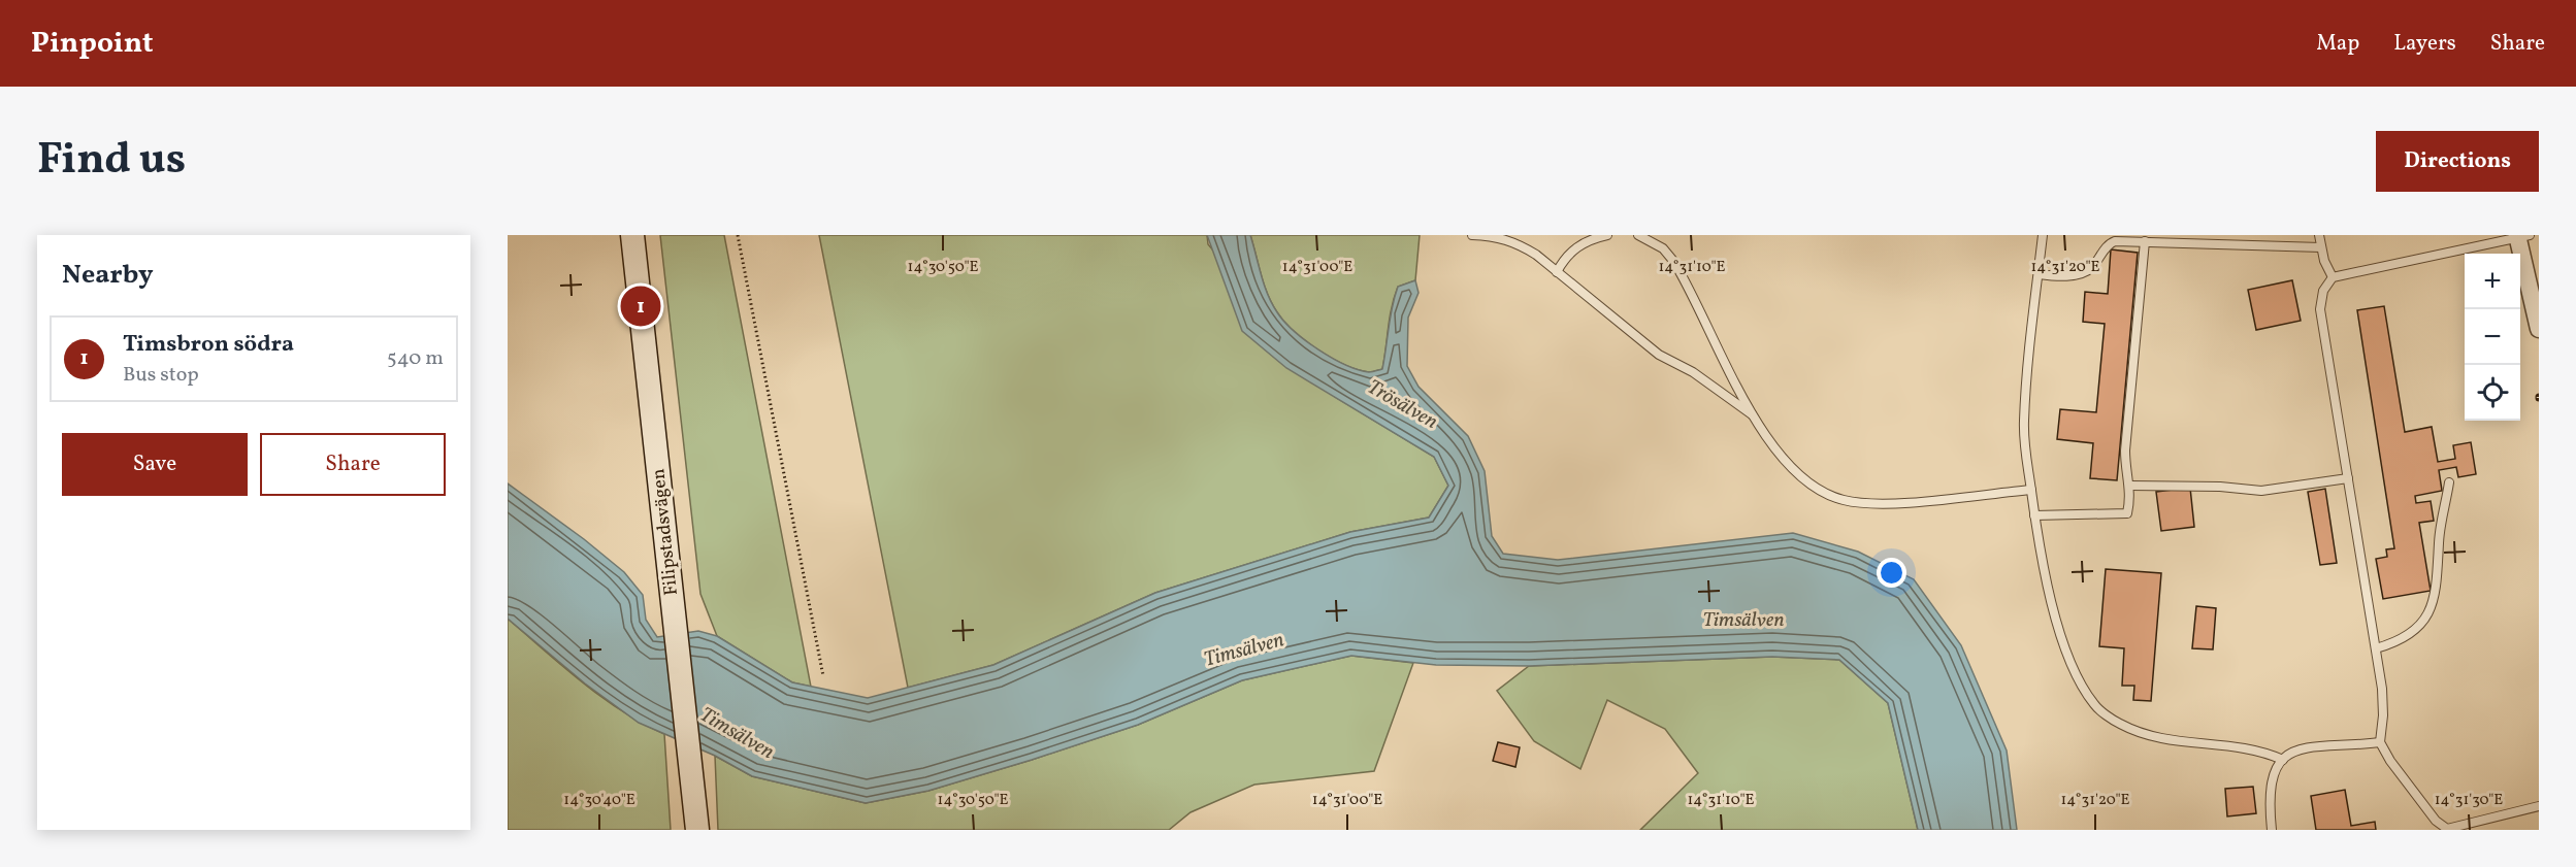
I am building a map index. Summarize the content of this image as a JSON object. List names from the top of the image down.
{
  "streets": {
    "main road": ["Filipstadsvägen"]
  },
  "water": ["Trösälven", "Timsälven"],
  "page": {
    "header": "Pinpoint",
    "nav": ["Map", "Layers", "Share"],
    "title": "Find us",
    "buttons": [
      "Directions",
      ["Save", "Share"]
    ],
    "heading": "Nearby",
    "map_buttons": ["+", "−"],
    "pins": "1",
    "list": [
      {
        "mark": "1",
        "name": "Timsbron södra",
        "note": "Bus stop",
        "value": "540 m"
      }
    ]
  },
  "coordinates": [
    "14°30'50\"E",
    "14°31'00\"E",
    "14°31'10\"E",
    "14°31'20\"E",
    "14°30'40\"E",
    "14°31'30\"E"
  ]
}
